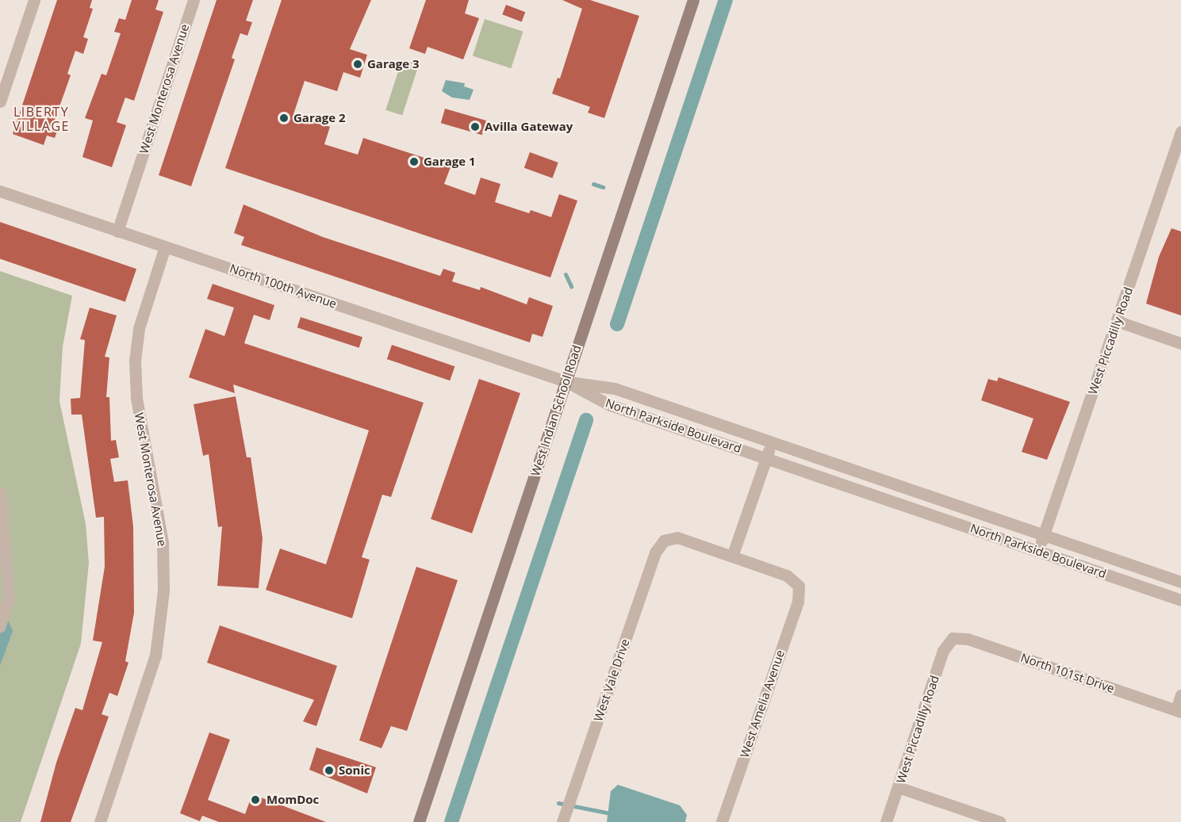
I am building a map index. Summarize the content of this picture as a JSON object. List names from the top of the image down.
{
  "streets": {
    "main road": ["West Indian School Road"],
    "street": [
      "West Monterosa Avenue",
      "North 100th Avenue",
      "West Piccadilly Road",
      "North Parkside Boulevard",
      "North 101st Drive",
      "West Vale Drive",
      "West Amelia Avenue"
    ]
  },
  "crossings": [
    ["West Monterosa Avenue", "North 100th Avenue"],
    ["North 100th Avenue", "West Indian School Road"],
    ["North 100th Avenue", "North Parkside Boulevard"],
    ["West Piccadilly Road", "North Parkside Boulevard"],
    ["West Piccadilly Road", "North 101st Drive"],
    ["West Indian School Road", "North Parkside Boulevard"],
    ["West Vale Drive", "West Amelia Avenue"]
  ],
  "districts": ["LIBERTY VILLAGE"],
  "places": [
    "Garage 3",
    "Garage 2",
    "Avilla Gateway",
    "Garage 1",
    "Sonic",
    "MomDoc"
  ]
}
